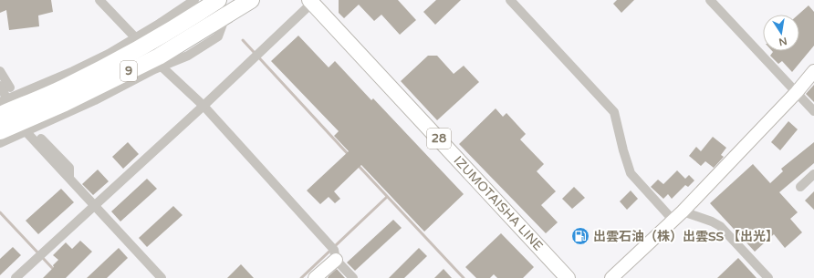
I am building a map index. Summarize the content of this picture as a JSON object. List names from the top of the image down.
{
  "streets": {
    "highway": ["9"],
    "main road": ["28", "IZUMOTAISHA LINE"]
  },
  "places": {
    "fuel station": ["出雲石油（株）出雲SS 【出光】"]
  },
  "north": "bottom"
}
